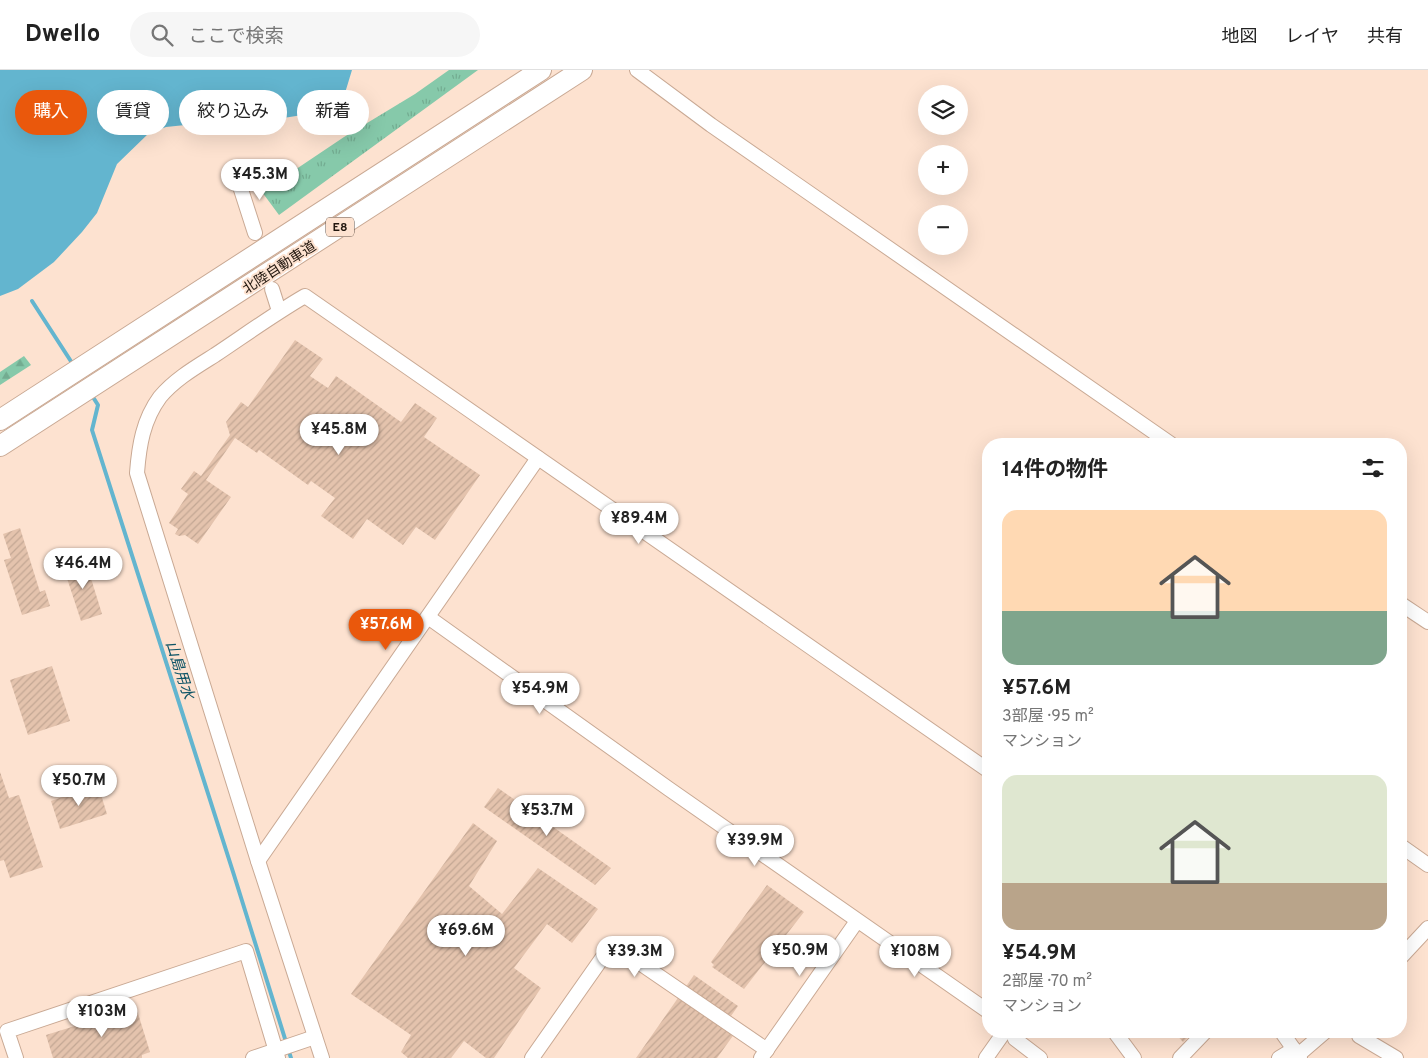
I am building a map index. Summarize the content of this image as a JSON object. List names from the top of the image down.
{
  "streets": {
    "highway": ["E8", "北陸自動車道"]
  },
  "water": ["山島用水"],
  "page": {
    "header": "Dwello",
    "search": "ここで検索",
    "nav": ["地図", "レイヤ", "共有"],
    "map_buttons": ["+", "−"],
    "chip": [
      "購入",
      "賃貸",
      "絞り込み",
      "新着"
    ],
    "price": [
      "¥45.3M",
      "¥45.8M",
      "¥89.4M",
      "¥46.4M",
      "¥57.6M",
      "¥54.9M",
      "¥50.7M",
      "¥53.7M",
      "¥39.9M",
      "¥69.6M",
      "¥50.9M",
      "¥39.3M",
      "¥108M",
      "¥103M"
    ],
    "heading": "14件の物件",
    "list": [
      {
        "name": "¥57.6M",
        "note": "3部屋 · 95 m² · マンション"
      },
      {
        "name": "¥54.9M",
        "note": "2部屋 · 70 m² · マンション"
      }
    ]
  }
}
